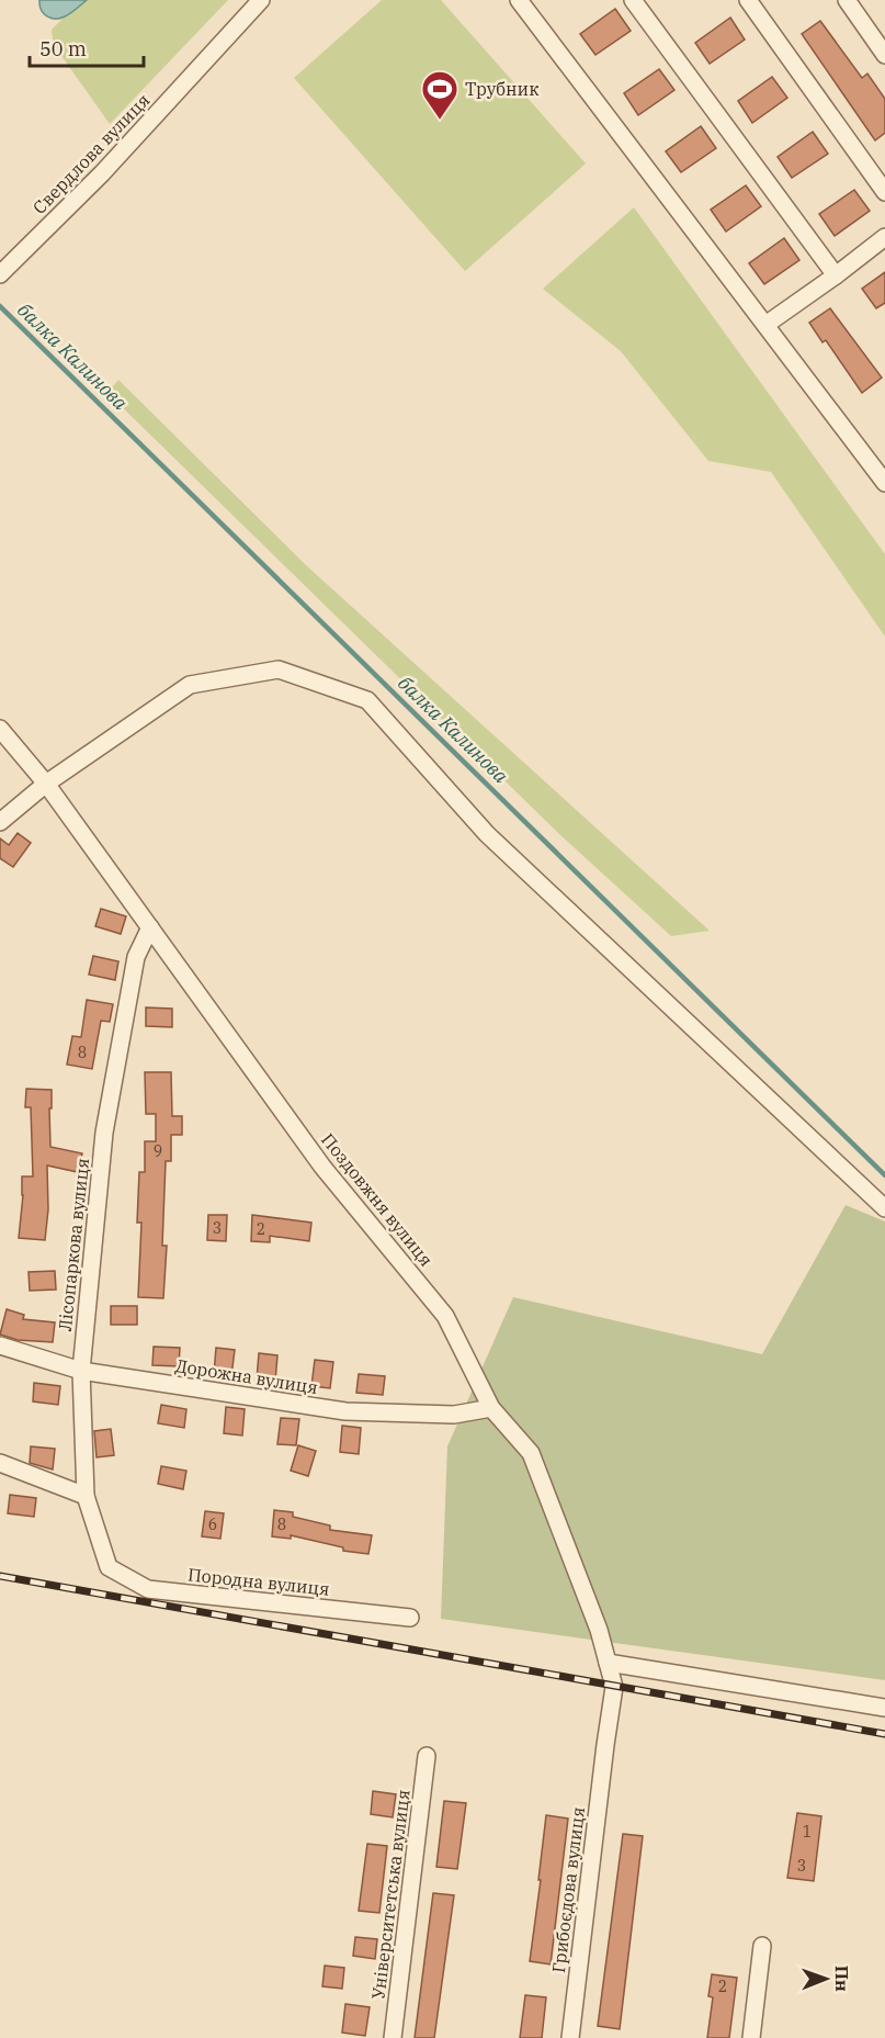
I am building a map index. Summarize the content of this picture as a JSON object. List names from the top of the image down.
{
  "streets": {
    "street": [
      "Свердлова вулиця",
      "Поздовжня вулиця",
      "Лісопаркова вулиця",
      "Дорожна вулиця",
      "Породна вулиця",
      "Грибоєдова вулиця",
      "Університетська вулиця"
    ]
  },
  "crossings": [
    ["Поздовжня вулиця", "Лісопаркова вулиця"],
    ["Поздовжня вулиця", "Дорожна вулиця"],
    ["Поздовжня вулиця", "Грибоєдова вулиця"],
    ["Лісопаркова вулиця", "Дорожна вулиця"],
    ["Лісопаркова вулиця", "Породна вулиця"]
  ],
  "water": ["балка Калинова"],
  "places": {
    "sports": ["Трубник"]
  },
  "house_numbers": [
    "8",
    "9",
    "3",
    "2",
    "6",
    "8",
    "1",
    "3",
    "2"
  ],
  "scale_bar": "50 m",
  "north": "right"
}
